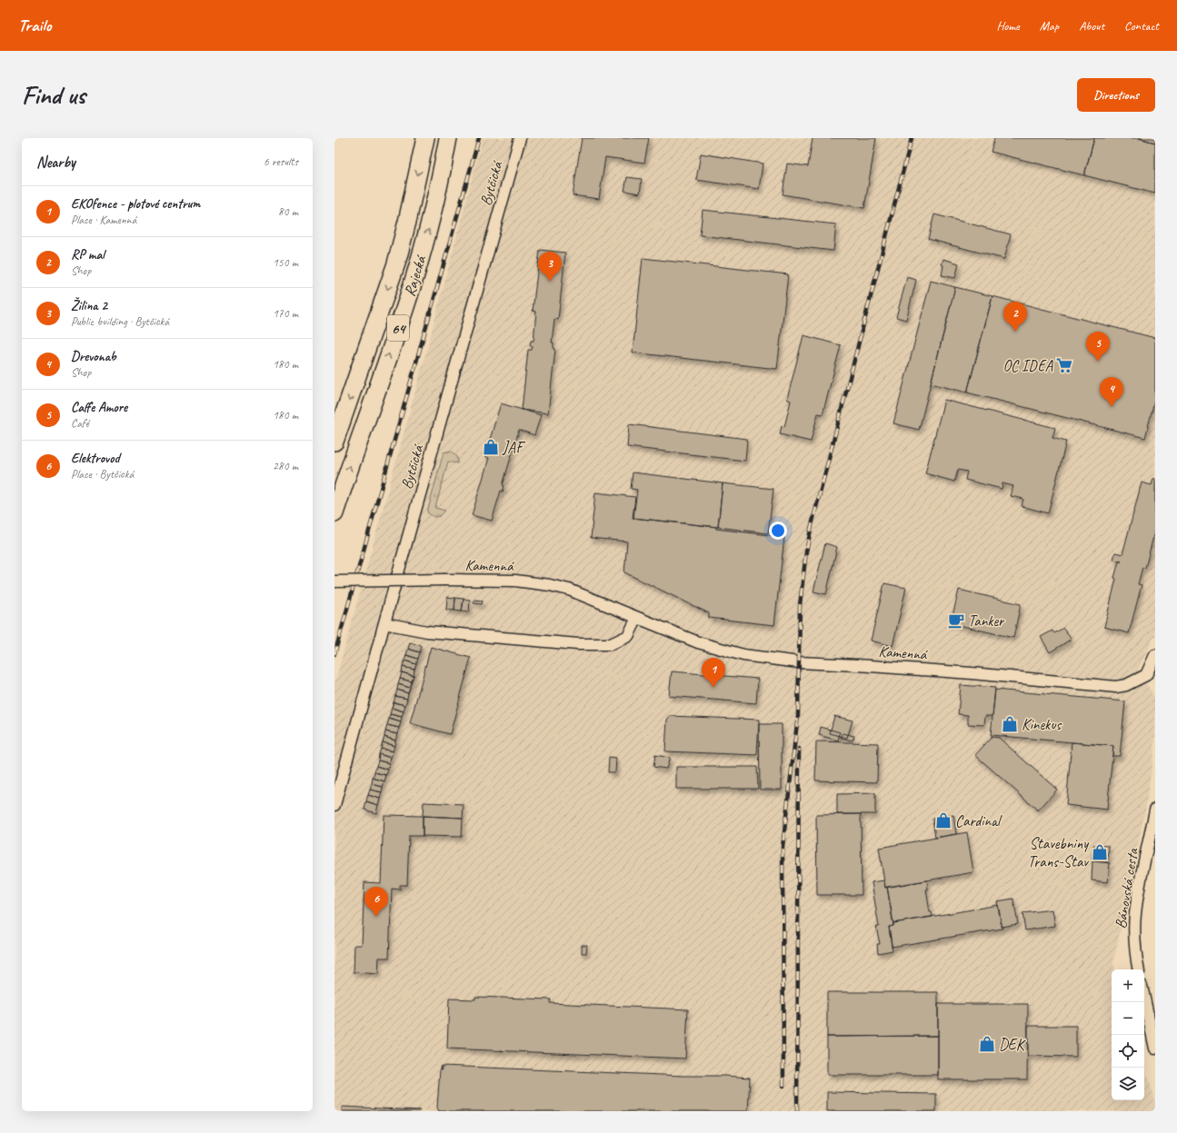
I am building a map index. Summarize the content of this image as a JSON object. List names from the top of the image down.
{
  "streets": {
    "main road": ["Rajecká", "64"],
    "street": ["Bytčická", "Kamenná", "Bánovská cesta"]
  },
  "places": {
    "supermarket": ["OC IDEA"],
    "shop": [
      "JAF",
      "Kinekus",
      "Cardinal",
      "Stavebniny Trans-Stav",
      "DEK"
    ],
    "cafe": ["Tanker"]
  },
  "page": {
    "header": "Trailo",
    "nav": [
      "Home",
      "Map",
      "About",
      "Contact"
    ],
    "buttons": "Directions",
    "title": "Find us",
    "heading": ["Nearby", "6 results"],
    "list": [
      {
        "mark": "1",
        "name": "EKOfence - plotové centrum",
        "note": "Place · Kamenná",
        "value": "80 m"
      },
      {
        "mark": "2",
        "name": "RP mal",
        "note": "Shop",
        "value": "150 m"
      },
      {
        "mark": "3",
        "name": "Žilina 2",
        "note": "Public building · Bytčická",
        "value": "170 m"
      },
      {
        "mark": "4",
        "name": "Drevonab",
        "note": "Shop",
        "value": "180 m"
      },
      {
        "mark": "5",
        "name": "Caffe Amore",
        "note": "Café",
        "value": "180 m"
      },
      {
        "mark": "6",
        "name": "Elektrovod",
        "note": "Place · Bytčická",
        "value": "280 m"
      }
    ],
    "pins": [
      "3",
      "2",
      "5",
      "4",
      "1",
      "6"
    ],
    "map_buttons": ["+", "−"]
  }
}
